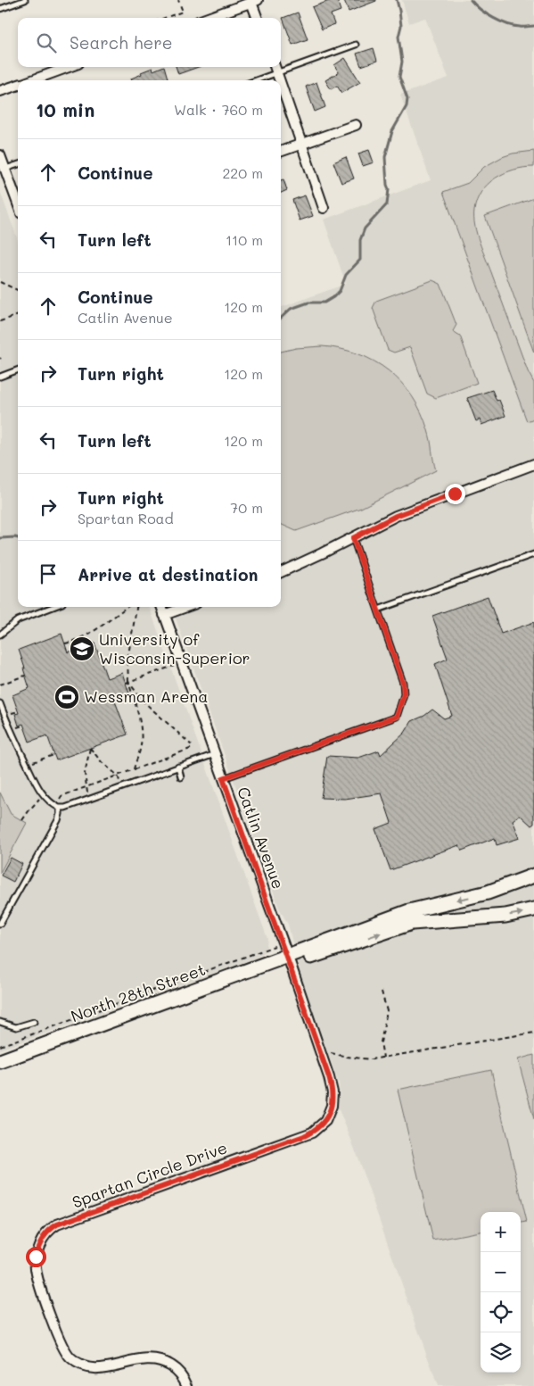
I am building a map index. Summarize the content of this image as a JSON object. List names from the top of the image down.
{
  "streets": {
    "main road": ["North 28th Street"],
    "street": ["Catlin Avenue", "Spartan Circle Drive"]
  },
  "crossings": [
    ["Catlin Avenue", "North 28th Street"],
    ["Catlin Avenue", "Spartan Circle Drive"],
    ["North 28th Street", "Spartan Circle Drive"]
  ],
  "places": {
    "school or university": ["University of Wisconsin-Superior"],
    "sports": ["Wessman Arena"]
  },
  "page": {
    "search": "Search here",
    "heading": ["10 min", "Walk · 760 m"],
    "list": [
      ["Continue", "220 m"],
      ["Turn left", "110 m"],
      ["Continue", "Catlin Avenue", "120 m"],
      ["Turn right", "120 m"],
      ["Turn left", "120 m"],
      ["Turn right", "Spartan Road", "70 m"],
      "Arrive at destination"
    ],
    "map_buttons": ["+", "−"]
  }
}
